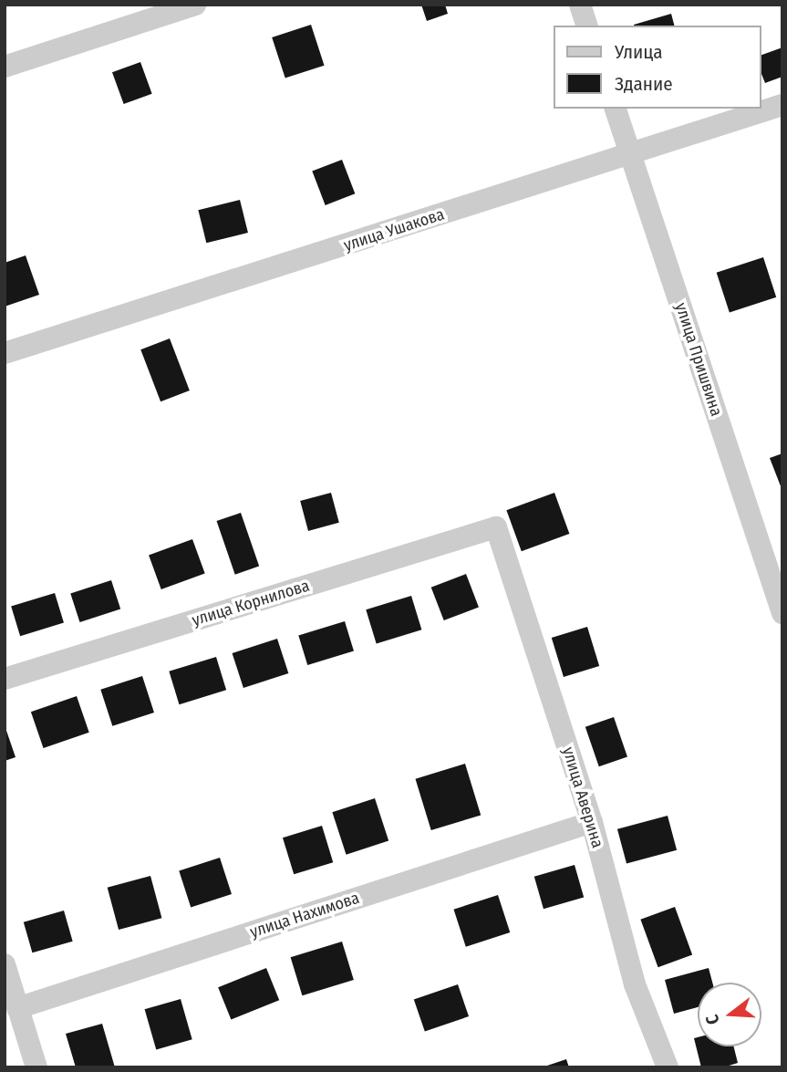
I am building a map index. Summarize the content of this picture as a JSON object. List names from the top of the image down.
{
  "streets": {
    "street": [
      "улица Ушакова",
      "улица Пришвина",
      "улица Корнилова",
      "улица Аверина",
      "улица Нахимова"
    ]
  },
  "crossings": [
    ["улица Ушакова", "улица Пришвина"],
    ["улица Корнилова", "улица Аверина"],
    ["улица Аверина", "улица Нахимова"]
  ],
  "legend": ["Улица", "Здание"],
  "north": "left"
}
